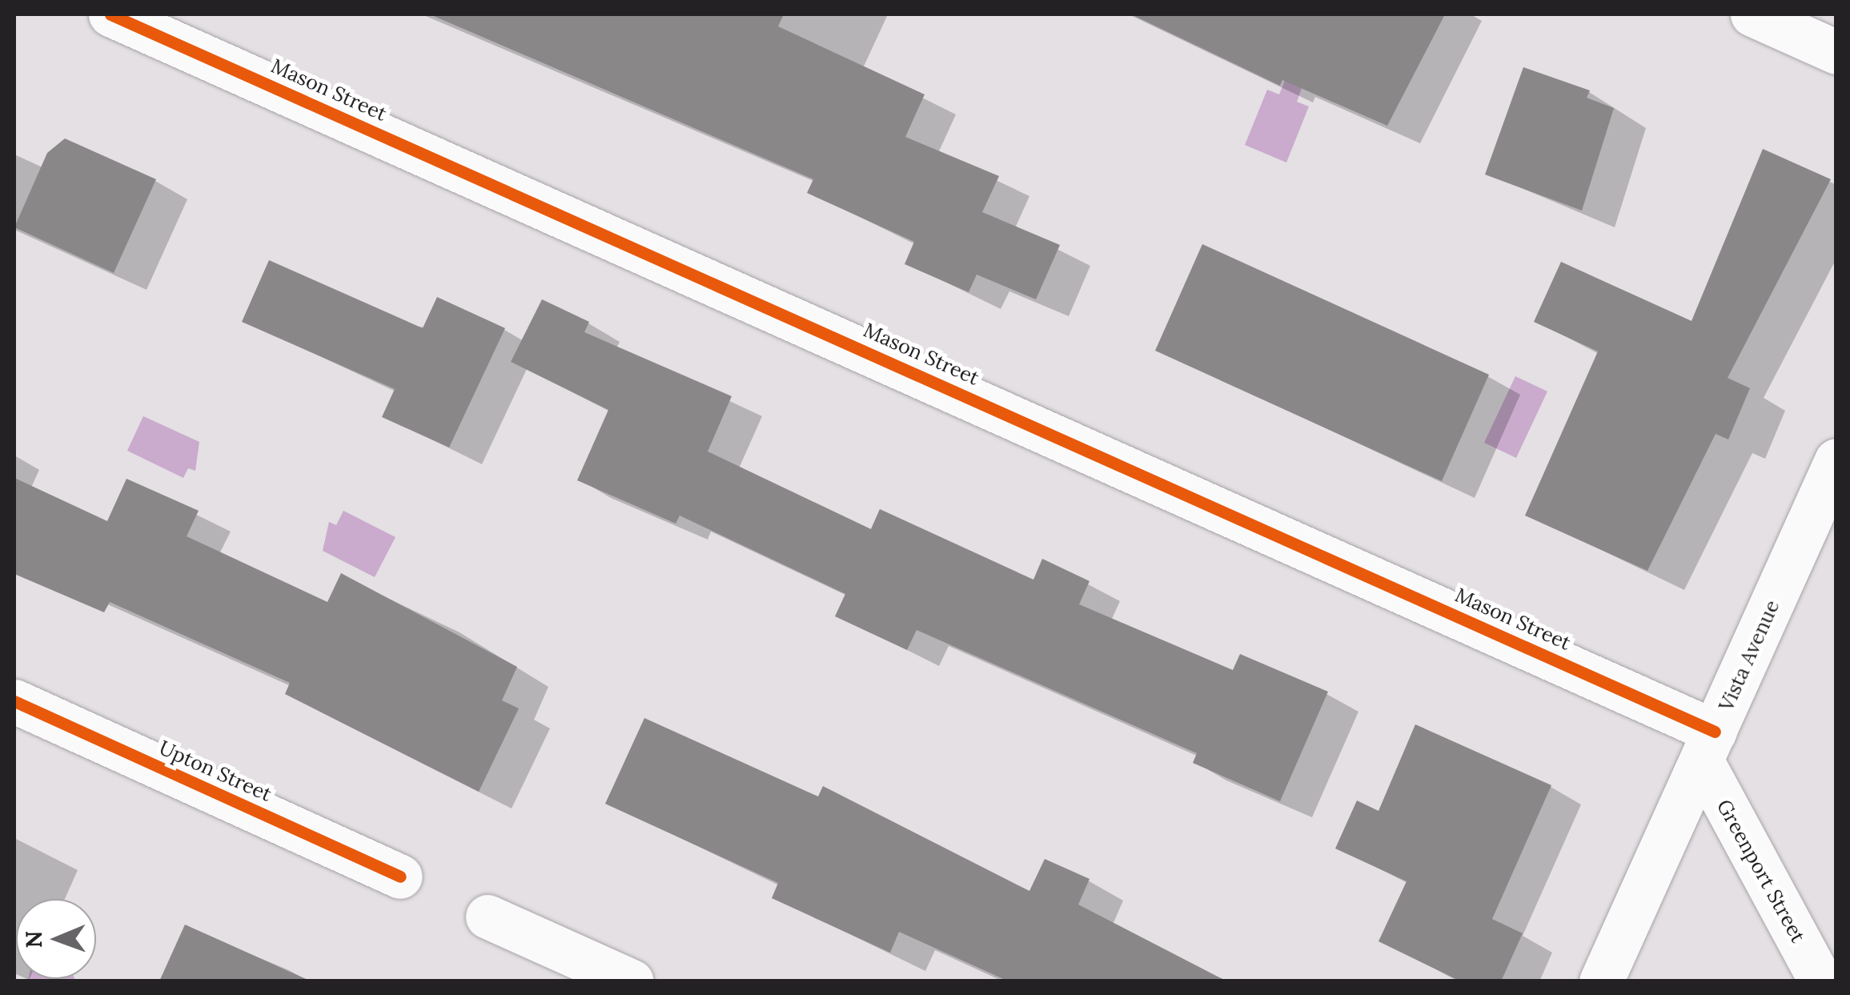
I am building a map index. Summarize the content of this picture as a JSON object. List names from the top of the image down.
{
  "streets": {
    "street": [
      "Mason Street",
      "Vista Avenue",
      "Upton Street",
      "Greenport Street"
    ]
  },
  "crossings": [
    ["Mason Street", "Vista Avenue"],
    ["Mason Street", "Greenport Street"],
    ["Vista Avenue", "Greenport Street"]
  ],
  "north": "left"
}
